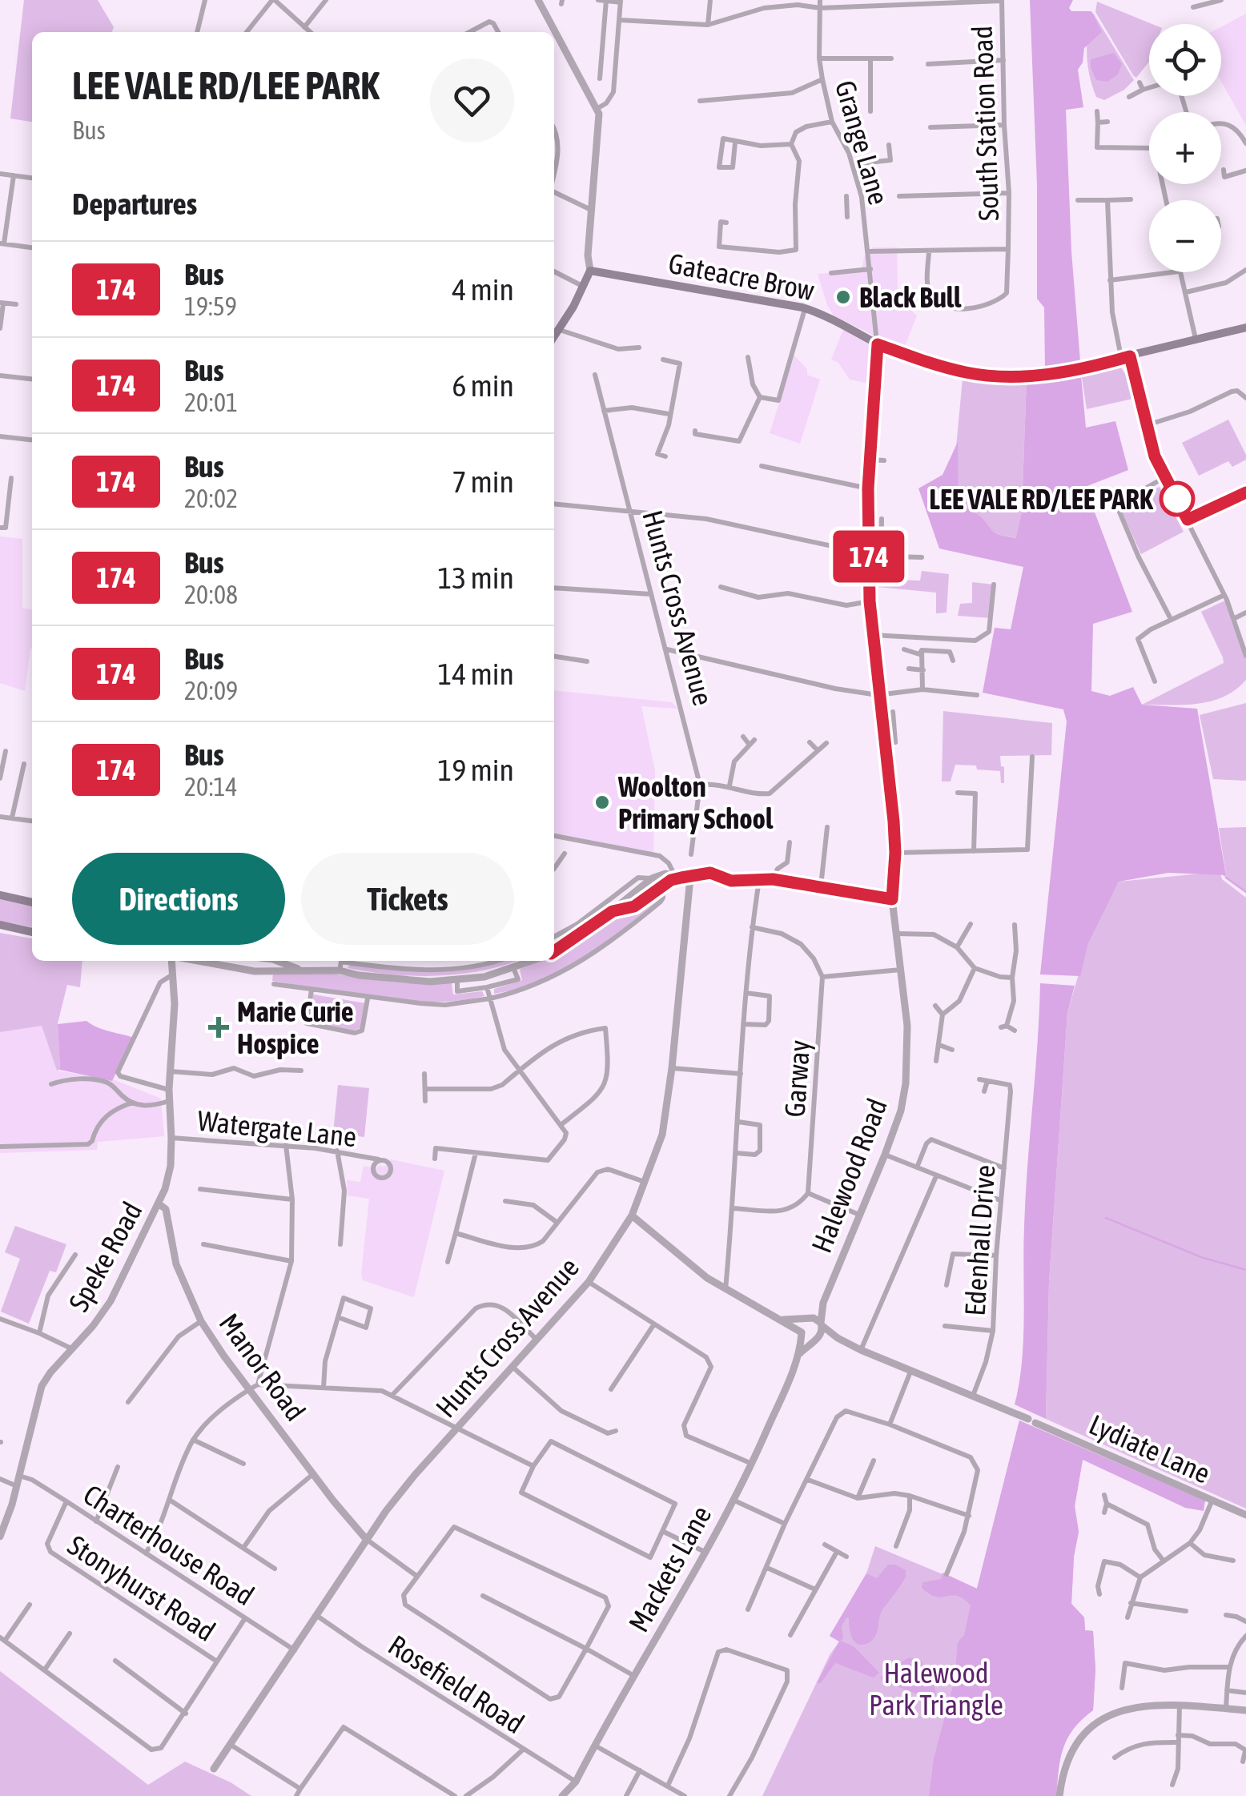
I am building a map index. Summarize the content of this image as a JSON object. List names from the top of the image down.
{
  "streets": {
    "main road": ["Gateacre Brow"],
    "street": [
      "South Station Road",
      "Grange Lane",
      "Hunts Cross Avenue",
      "Garway",
      "Watergate Lane",
      "Halewood Road",
      "Edenhall Drive",
      "Speke Road",
      "Manor Road",
      "Lydiate Lane",
      "Charterhouse Road",
      "Mackets Lane",
      "Stonyhurst Road",
      "Rosefield Road"
    ]
  },
  "crossings": [
    ["South Station Road", "Grange Lane"],
    ["Grange Lane", "Gateacre Brow"],
    ["Grange Lane", "Halewood Road"],
    ["Gateacre Brow", "Halewood Road"],
    ["Hunts Cross Avenue", "Manor Road"],
    ["Hunts Cross Avenue", "Charterhouse Road"],
    ["Hunts Cross Avenue", "Rosefield Road"],
    ["Watergate Lane", "Speke Road"],
    ["Halewood Road", "Lydiate Lane"],
    ["Halewood Road", "Mackets Lane"],
    ["Edenhall Drive", "Lydiate Lane"],
    ["Speke Road", "Manor Road"],
    ["Speke Road", "Charterhouse Road"],
    ["Lydiate Lane", "Mackets Lane"],
    ["Charterhouse Road", "Stonyhurst Road"],
    ["Mackets Lane", "Rosefield Road"]
  ],
  "parks": ["Halewood Park Triangle"],
  "places": {
    "other": ["Black Bull", "LEE VALE RD/LEE PARK", "Woolton Primary School"],
    "health": ["Marie Curie Hospice"]
  },
  "lines": ["bus line 174"],
  "page": {
    "on_map": "174",
    "map_buttons": ["+", "−"],
    "heading": [
      ["LEE VALE RD/LEE PARK", "Bus"],
      "Departures"
    ],
    "list": [
      {
        "mark": "174",
        "name": "Bus",
        "note": "19:59",
        "value": "4 min"
      },
      {
        "mark": "174",
        "name": "Bus",
        "note": "20:01",
        "value": "6 min"
      },
      {
        "mark": "174",
        "name": "Bus",
        "note": "20:02",
        "value": "7 min"
      },
      {
        "mark": "174",
        "name": "Bus",
        "note": "20:08",
        "value": "13 min"
      },
      {
        "mark": "174",
        "name": "Bus",
        "note": "20:09",
        "value": "14 min"
      },
      {
        "mark": "174",
        "name": "Bus",
        "note": "20:14",
        "value": "19 min"
      }
    ],
    "buttons": ["Directions", "Tickets"]
  }
}
